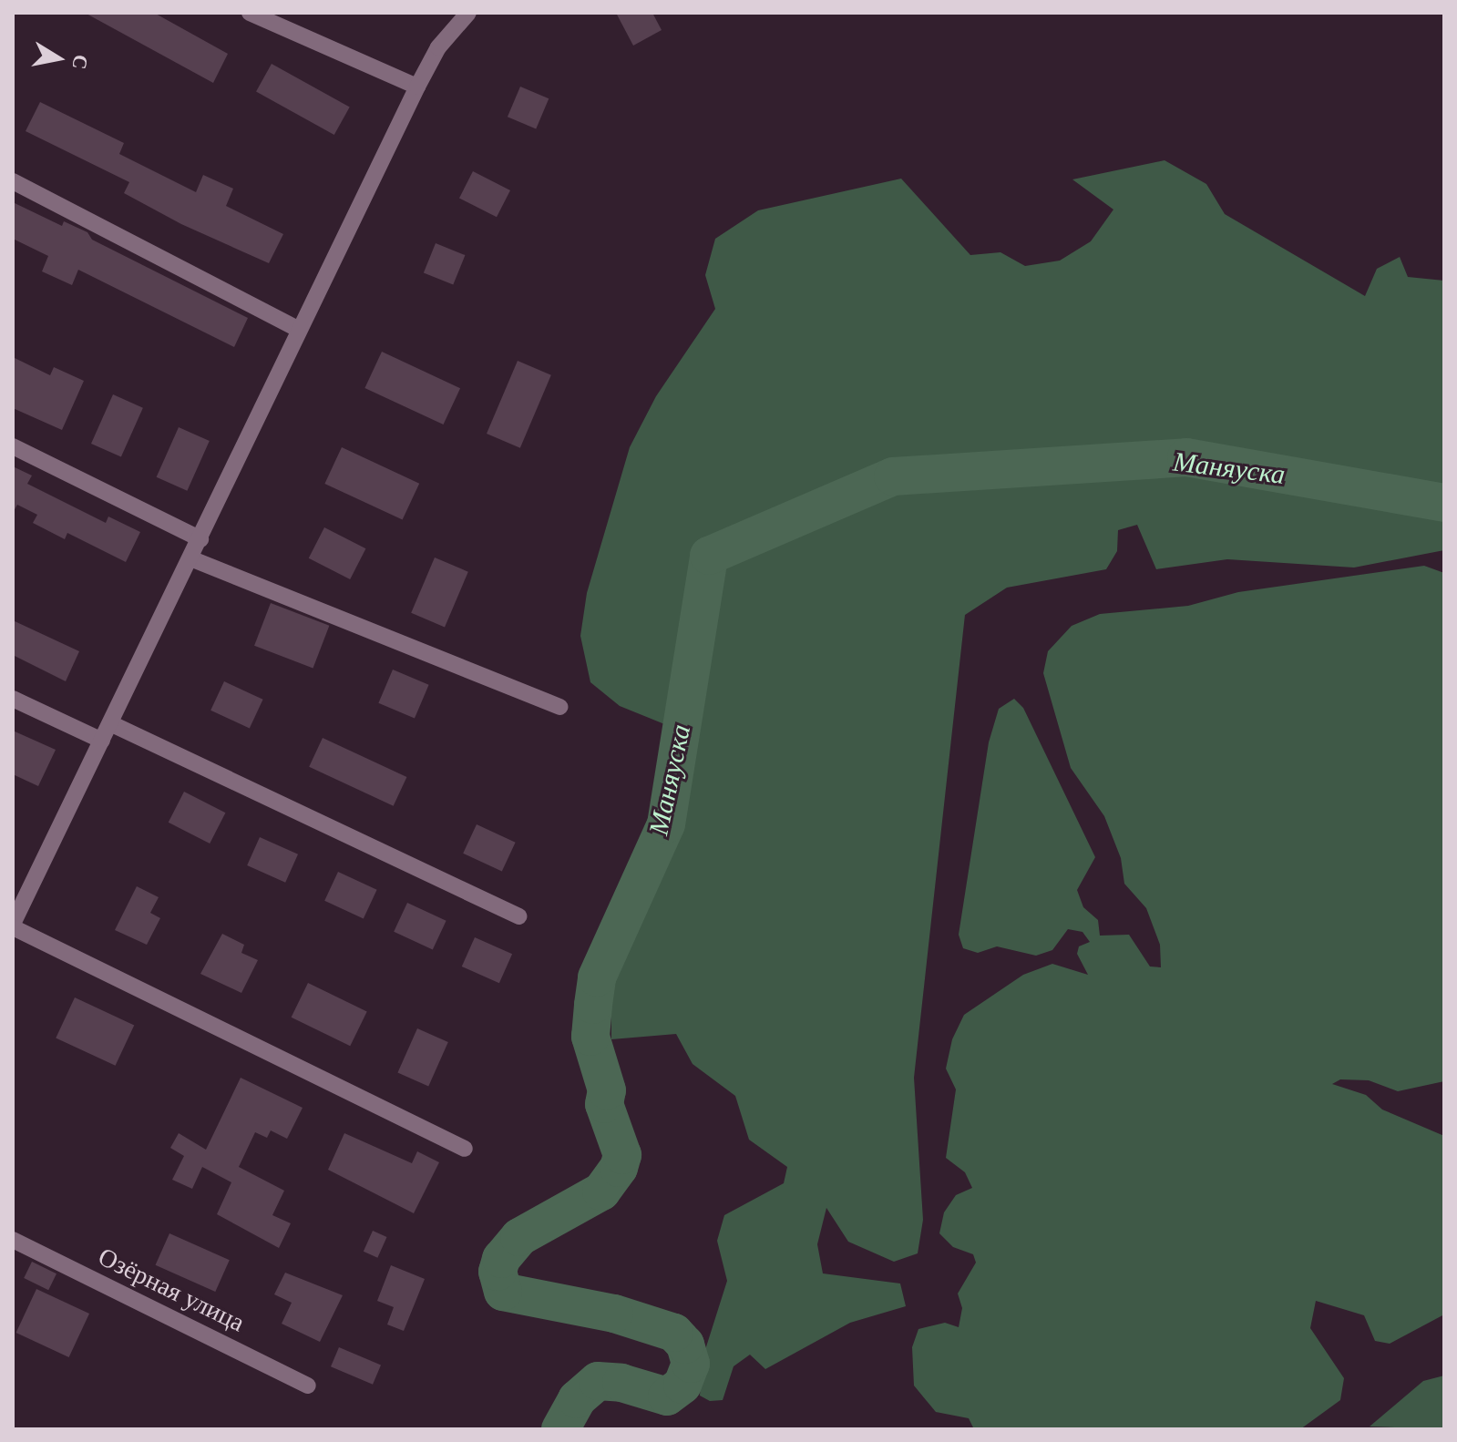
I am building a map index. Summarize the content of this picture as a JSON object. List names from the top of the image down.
{
  "streets": {
    "street": ["Озёрная улица"]
  },
  "water": ["Маняуска"],
  "north": "right"
}
